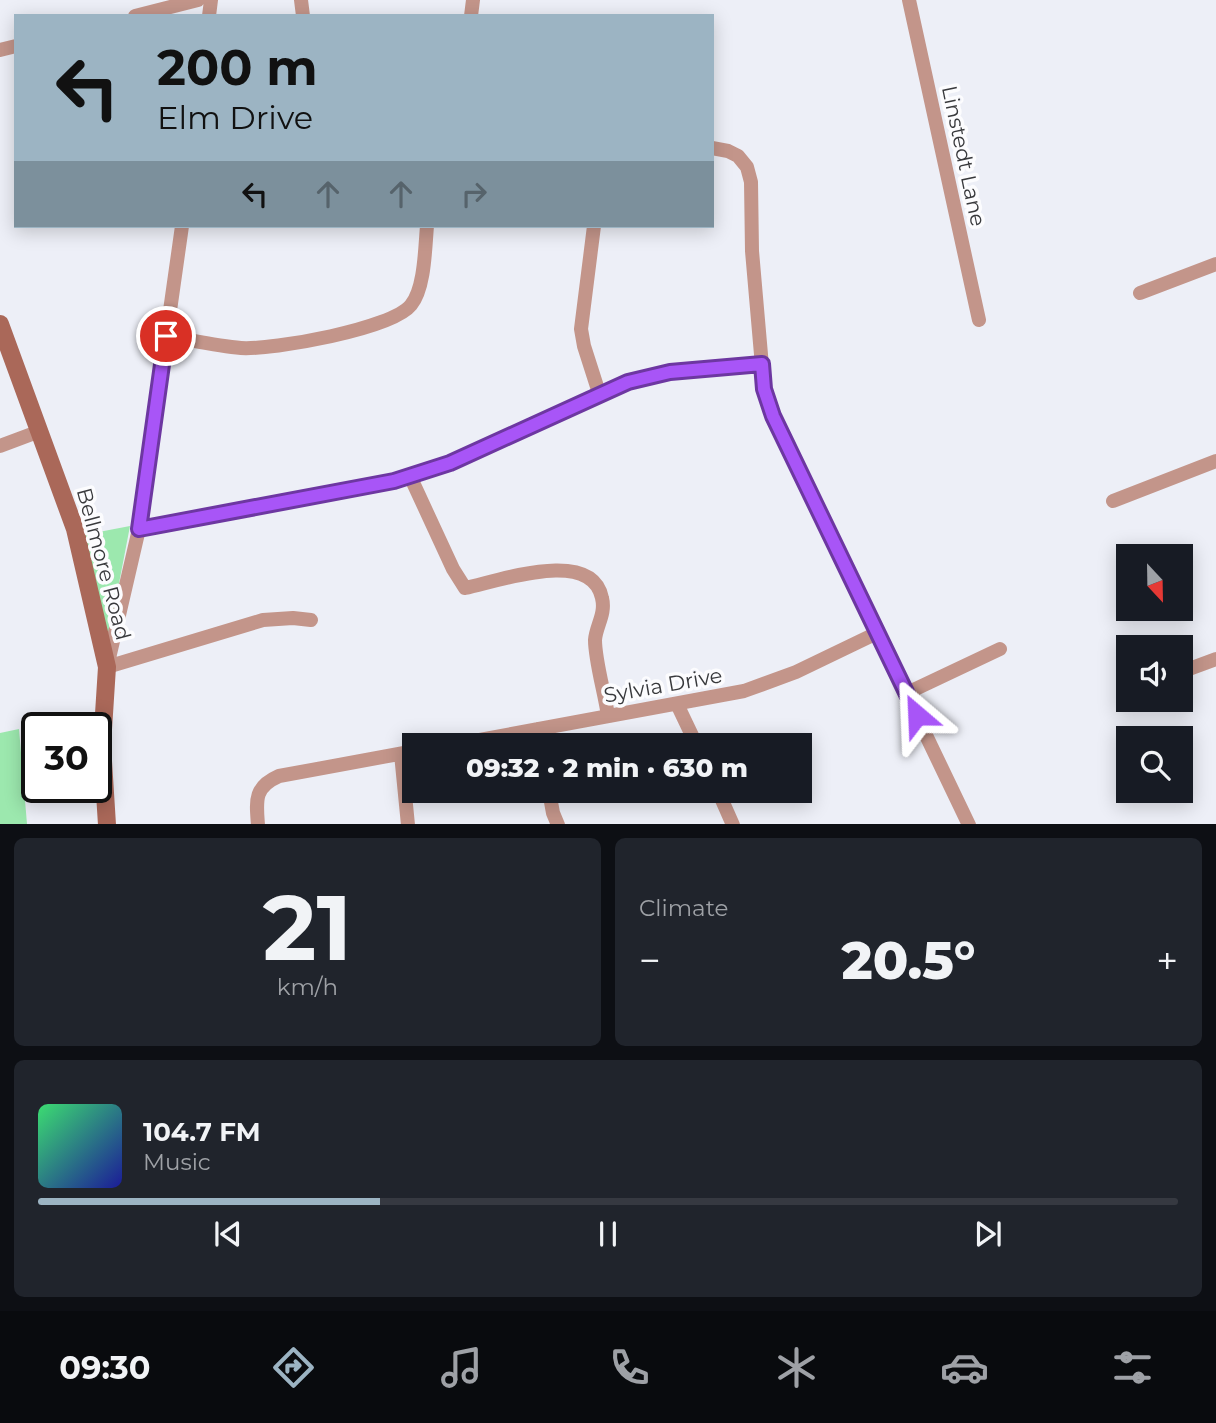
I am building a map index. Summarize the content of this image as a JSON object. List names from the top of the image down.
{
  "streets": {
    "main road": ["Bellmore Road"],
    "street": ["Linstedt Lane", "Sylvia Drive"]
  },
  "north": "bottom",
  "page": {
    "turn": ["200 m", "Elm Drive"],
    "limit": "30",
    "trip": "09:32 · 2 min · 630 m",
    "tile": [
      ["21", "km/h"],
      "Climate"
    ],
    "heat": ["−", "20.5°", "+"],
    "song": ["104.7 FM", "Music"],
    "tabs": "09:30"
  }
}
